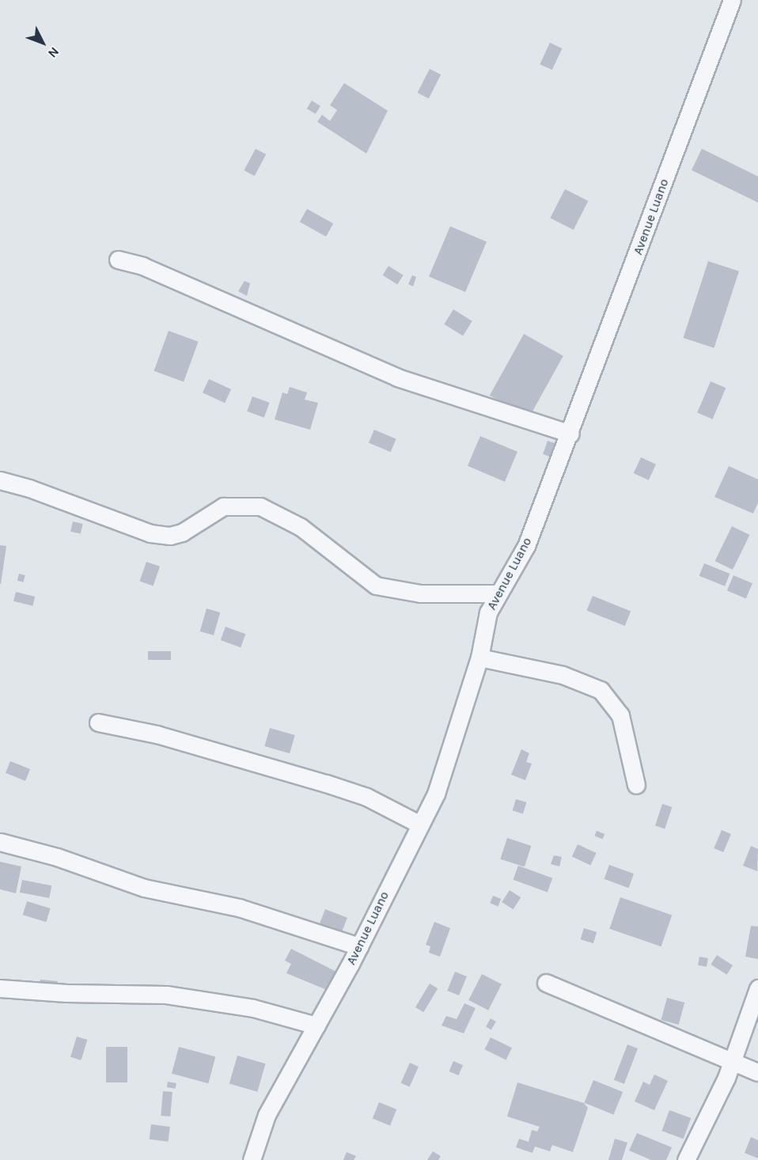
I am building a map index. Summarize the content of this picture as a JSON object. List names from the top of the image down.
{
  "streets": {
    "street": ["Avenue Luano"]
  },
  "north": "bottom right"
}
